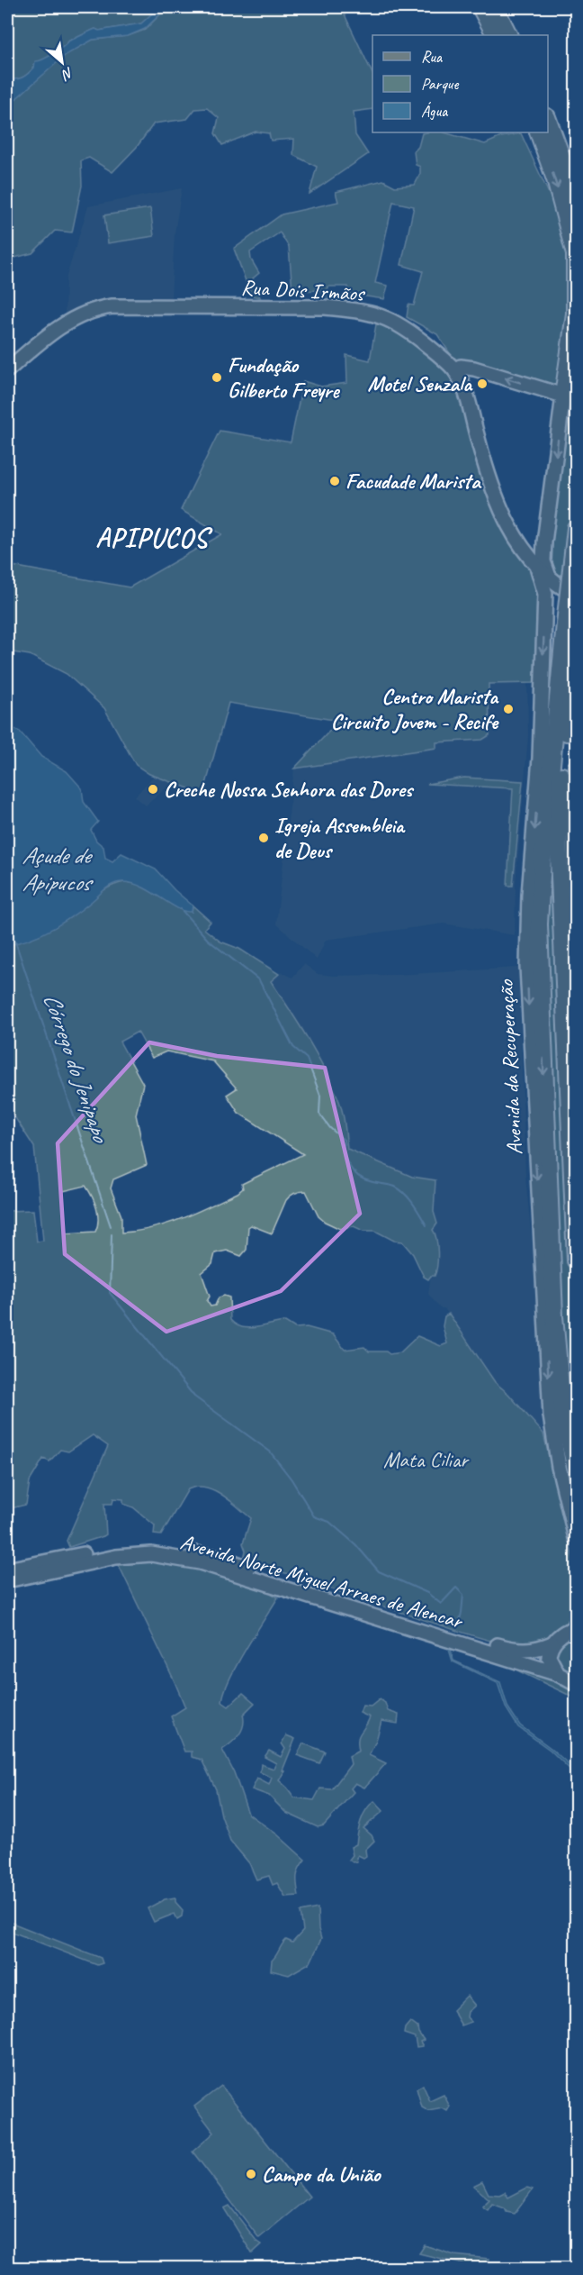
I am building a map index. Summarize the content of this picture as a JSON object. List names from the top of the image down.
{
  "streets": {
    "highway": ["Avenida da Recuperação"],
    "main road": ["Rua Dois Irmãos", "Avenida Norte Miguel Arraes de Alencar"]
  },
  "crossings": [
    ["Rua Dois Irmãos", "Avenida da Recuperação"]
  ],
  "one_way": ["Avenida da Recuperação"],
  "districts": ["APIPUCOS"],
  "water": ["Açude de Apipucos", "Córrego do Jenipapo"],
  "parks": ["Mata Ciliar"],
  "places": [
    "Fundação Gilberto Freyre",
    "Motel Senzala",
    "Facudade Marista",
    "Centro Marista Circuito Jovem - Recife",
    "Creche Nossa Senhora das Dores",
    "Igreja Assembleia de Deus",
    "Campo da União"
  ],
  "legend": ["Rua", "Parque", "Água"],
  "north": "bottom right"
}
